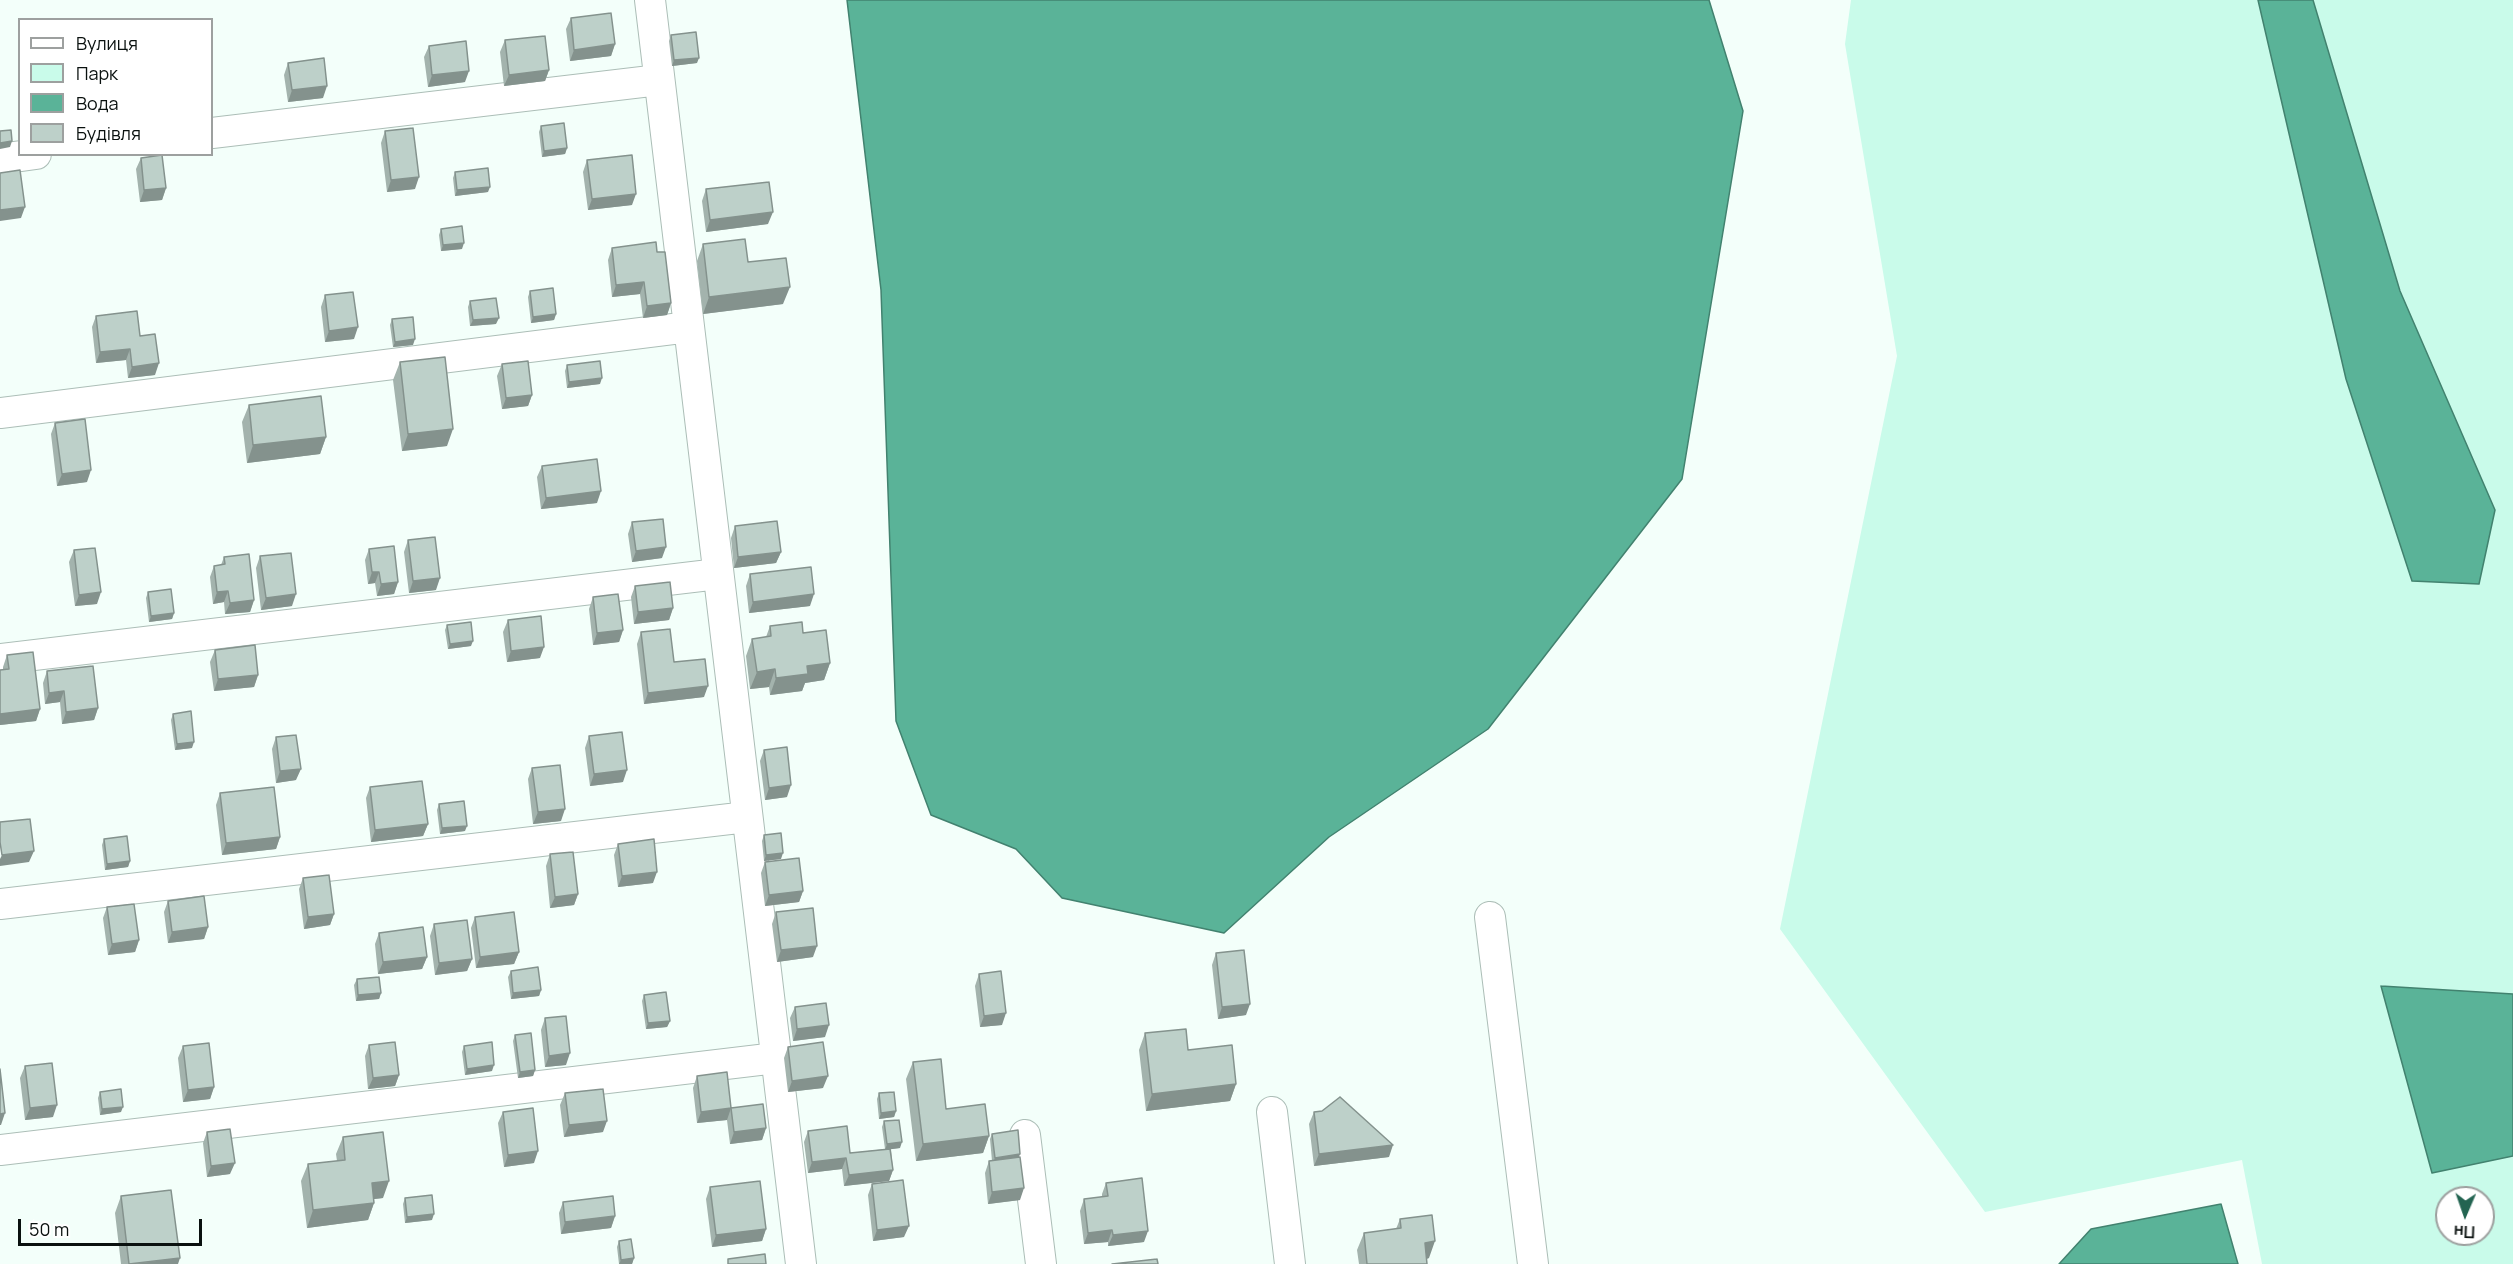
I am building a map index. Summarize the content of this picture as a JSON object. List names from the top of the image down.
{
  "legend": [
    "Вулиця",
    "Парк",
    "Вода",
    "Будівля"
  ],
  "scale_bar": "50 m",
  "north": "bottom"
}
